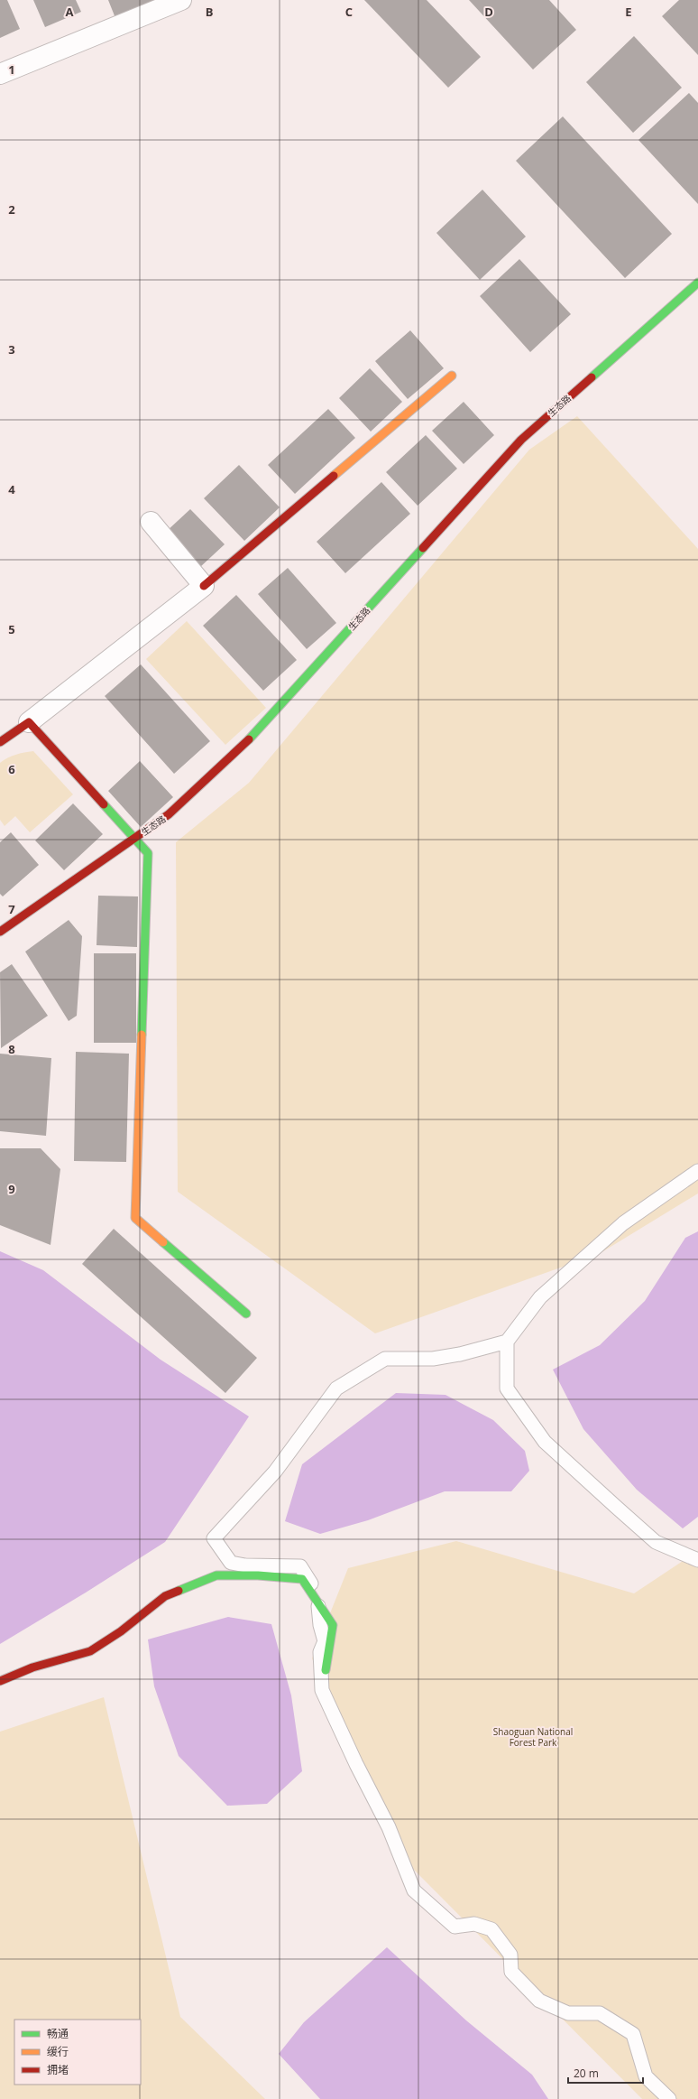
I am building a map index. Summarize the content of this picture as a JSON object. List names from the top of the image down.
{
  "streets": {
    "street": ["生态路"]
  },
  "parks": ["Shaoguan National Forest Park"],
  "legend": ["畅通", "缓行", "拥堵"],
  "scale_bar": "20 m",
  "grid": {
    "columns": [
      "A",
      "B",
      "C",
      "D",
      "E"
    ],
    "rows": [
      "1",
      "2",
      "3",
      "4",
      "5",
      "6",
      "7",
      "8",
      "9"
    ]
  }
}
